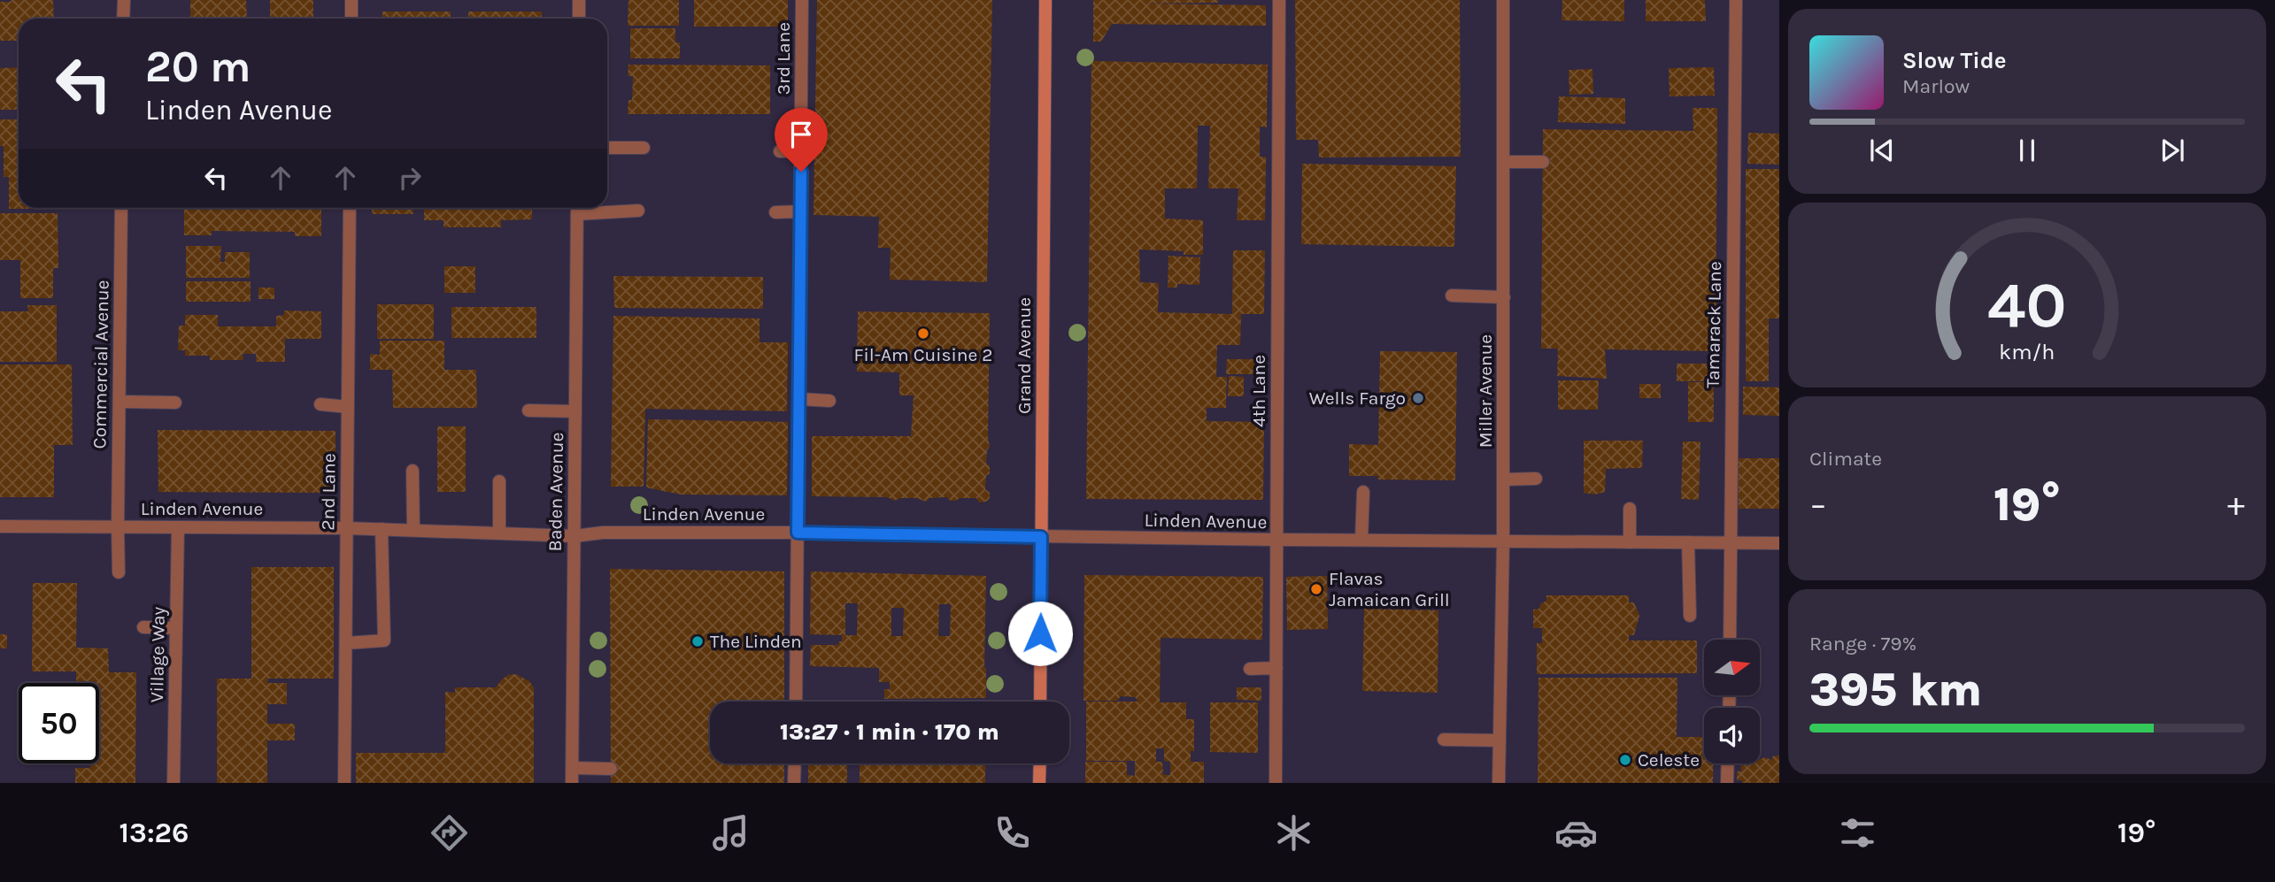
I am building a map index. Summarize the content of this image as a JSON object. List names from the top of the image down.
{
  "streets": {
    "main road": ["Grand Avenue"],
    "street": [
      "3rd Lane",
      "Tamarack Lane",
      "Commercial Avenue",
      "4th Lane",
      "Miller Avenue",
      "2nd Lane",
      "Baden Avenue",
      "Linden Avenue",
      "Village Way"
    ]
  },
  "crossings": [
    ["3rd Lane", "Linden Avenue"],
    ["Tamarack Lane", "Linden Avenue"],
    ["Grand Avenue", "Linden Avenue"],
    ["Commercial Avenue", "Linden Avenue"],
    ["4th Lane", "Linden Avenue"],
    ["Miller Avenue", "Linden Avenue"],
    ["2nd Lane", "Linden Avenue"],
    ["Baden Avenue", "Linden Avenue"],
    ["Linden Avenue", "Village Way"]
  ],
  "places": [
    "Fil-Am Cuisine 2",
    "Wells Fargo",
    "Flavas Jamaican Grill",
    "The Linden",
    "Celeste"
  ],
  "north": "right",
  "page": {
    "turn": ["20 m", "Linden Avenue"],
    "song": ["Slow Tide", "Marlow"],
    "tile": [
      "Climate",
      ["Range · 79%", "395 km"]
    ],
    "heat": ["−", "19°", "+"],
    "limit": "50",
    "trip": "13:27 · 1 min · 170 m",
    "tabs": ["13:26", "19°"],
    "gauge": ["40", "km/h"]
  }
}
